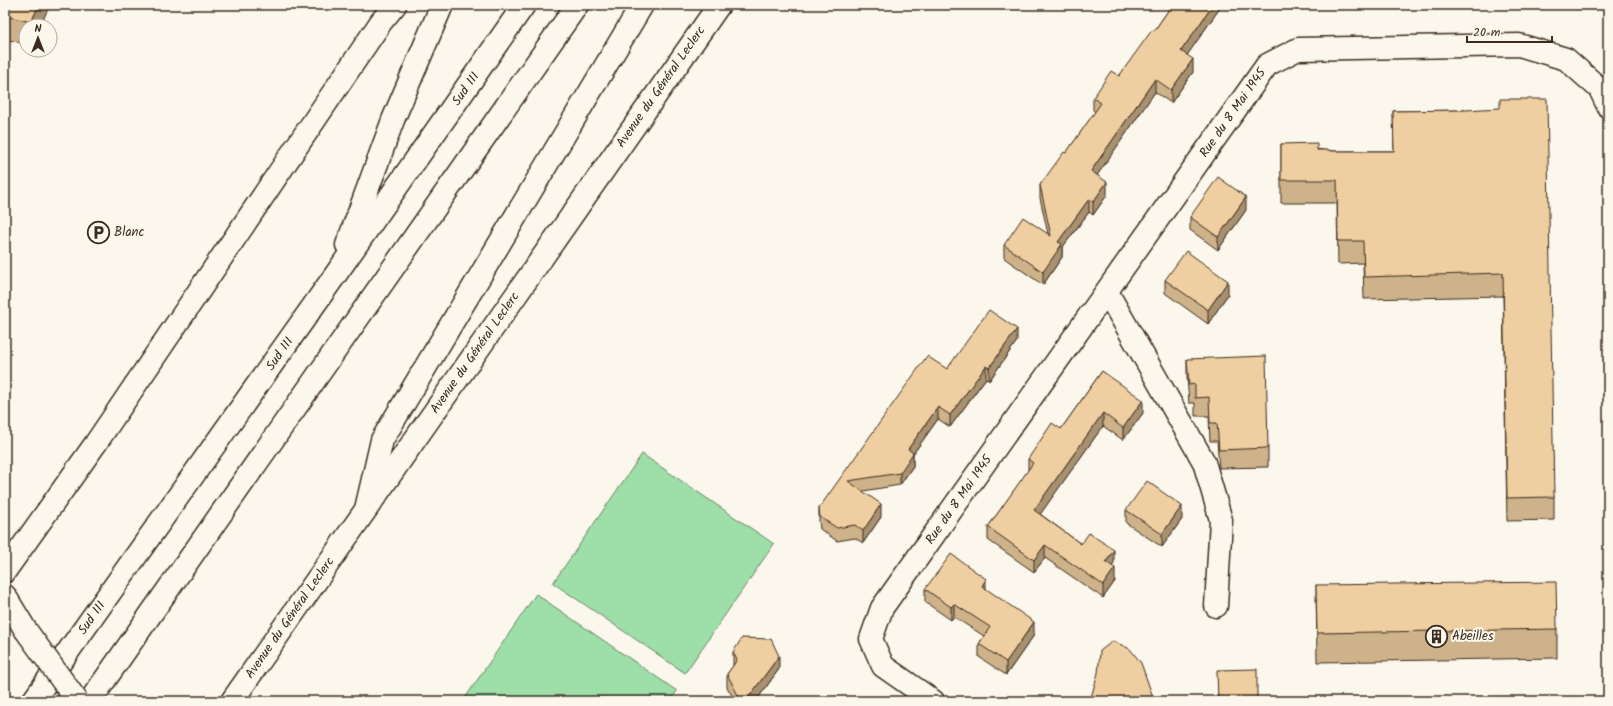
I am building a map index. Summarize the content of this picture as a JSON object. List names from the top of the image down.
{
  "streets": {
    "main road": ["Avenue du Général Leclerc", "Sud III", "Rue du 8 Mai 1945"]
  },
  "places": {
    "parking": ["Blanc"],
    "building": ["Abeilles"]
  },
  "scale_bar": "20 m",
  "north": "top"
}
